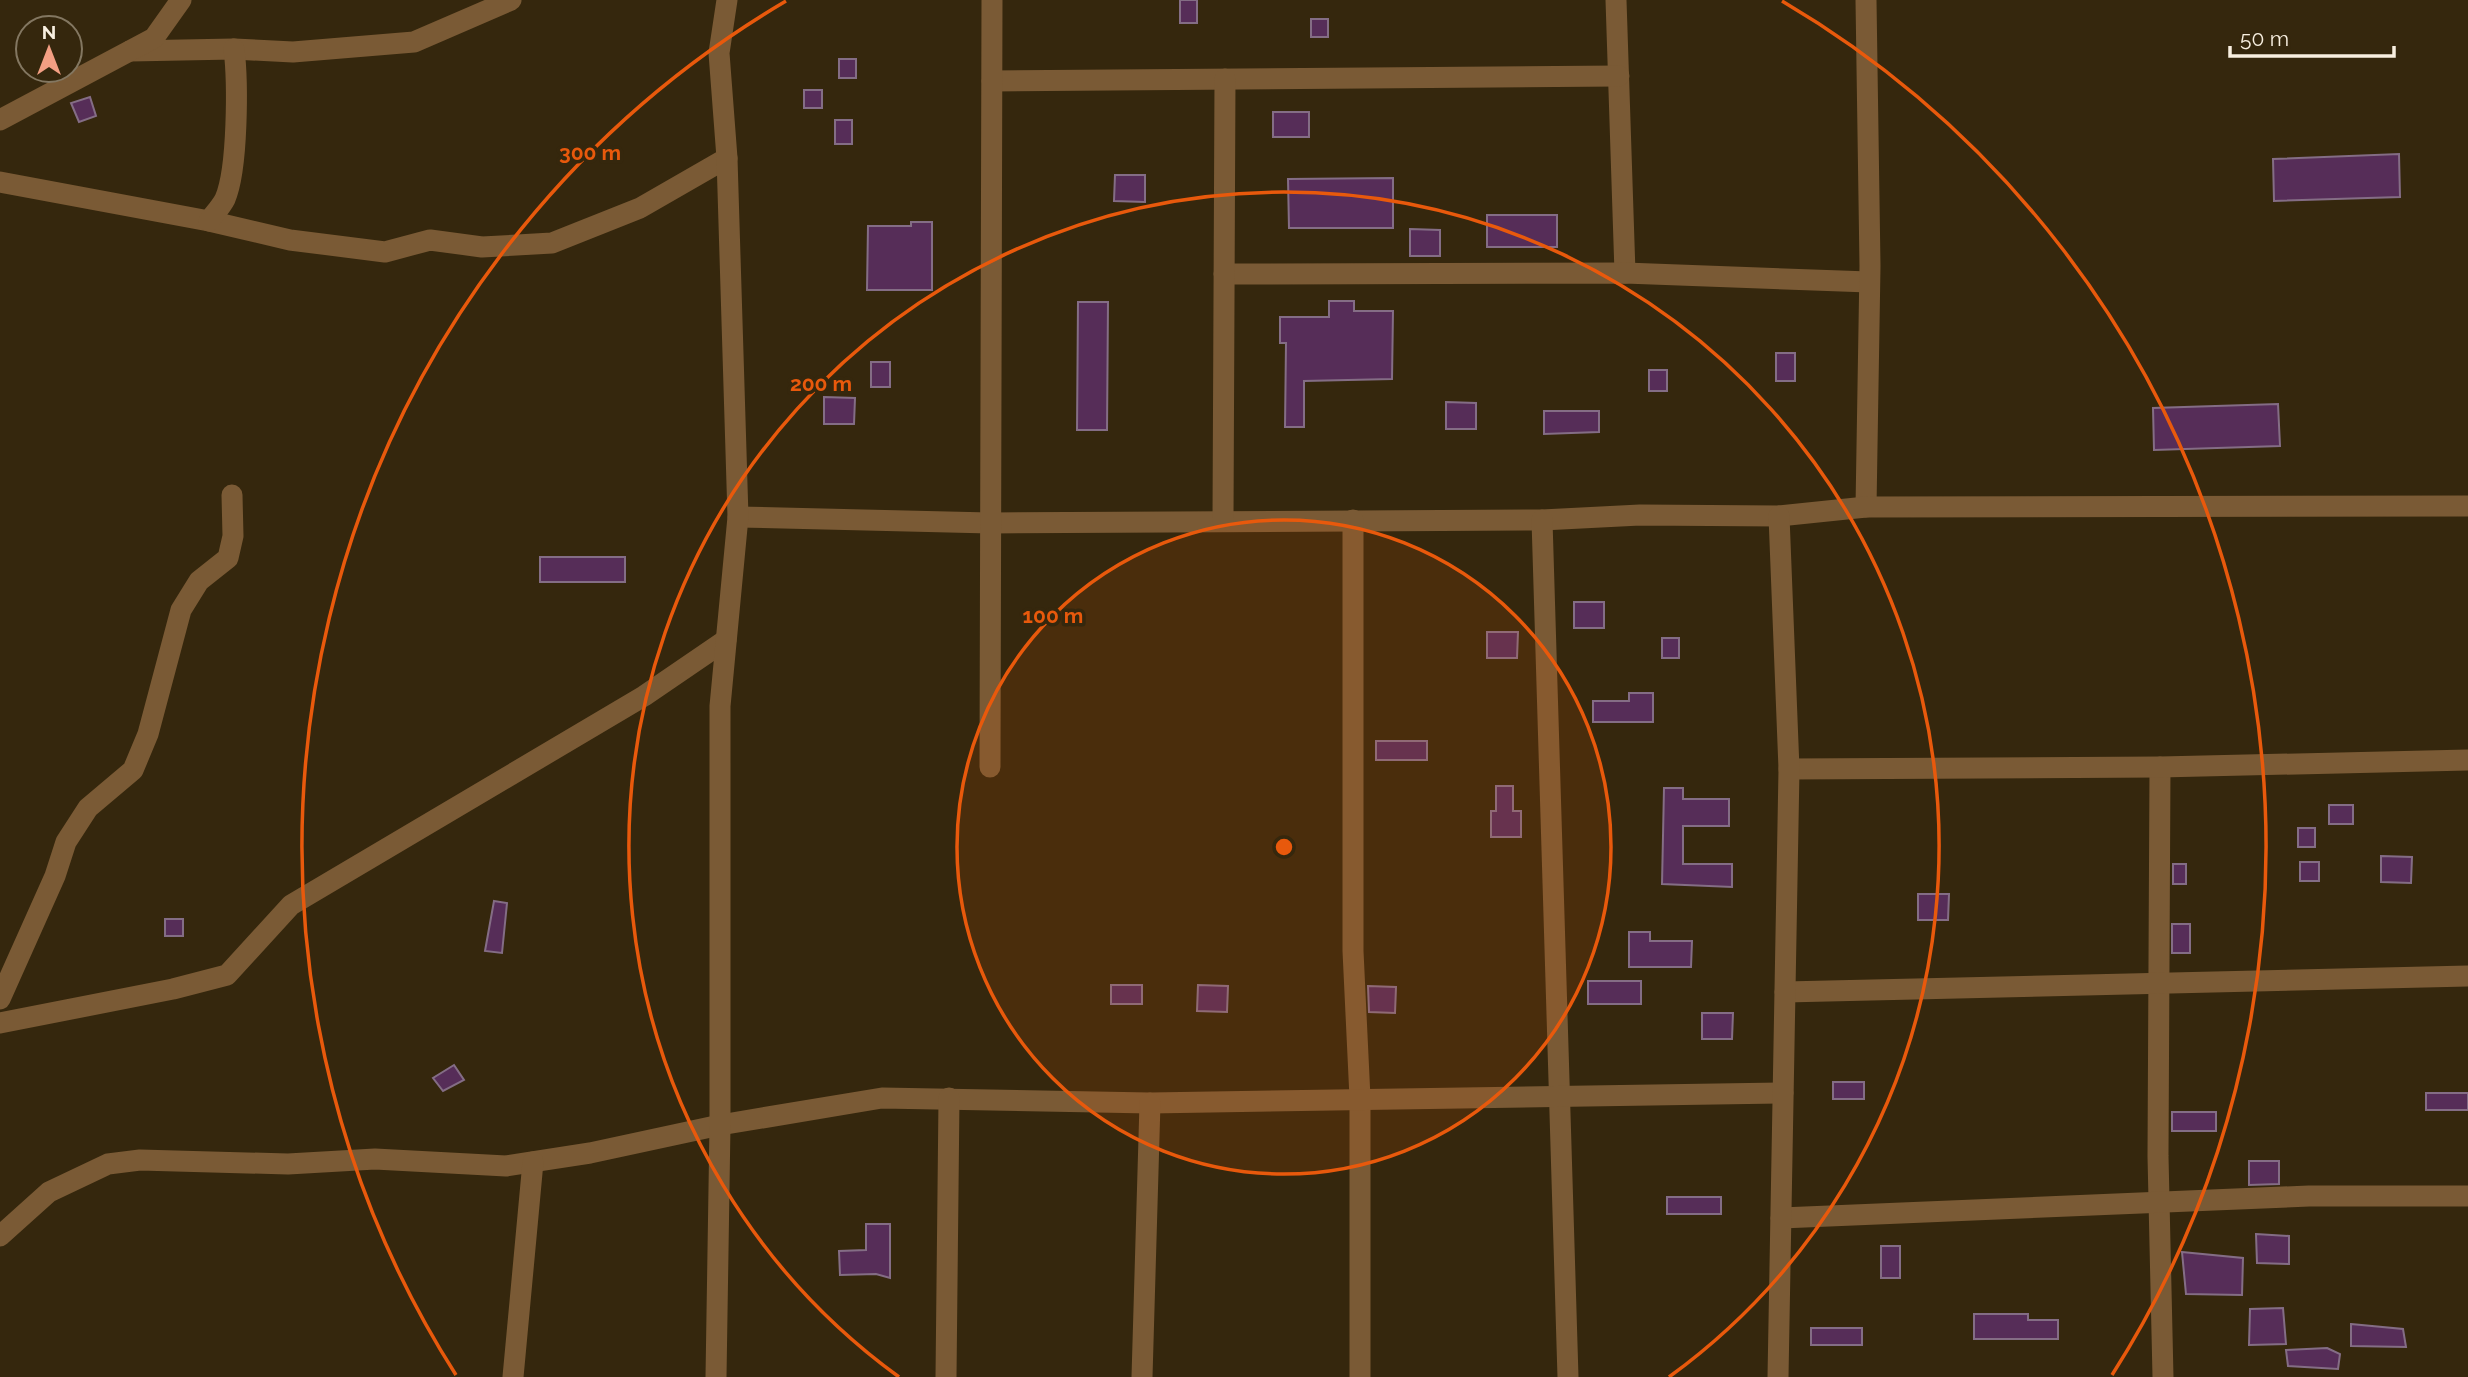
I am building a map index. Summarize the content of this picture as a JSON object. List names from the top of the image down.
{
  "scale_bar": "50 m",
  "north": "top",
  "rings": ["300 m", "200 m", "100 m"]
}
